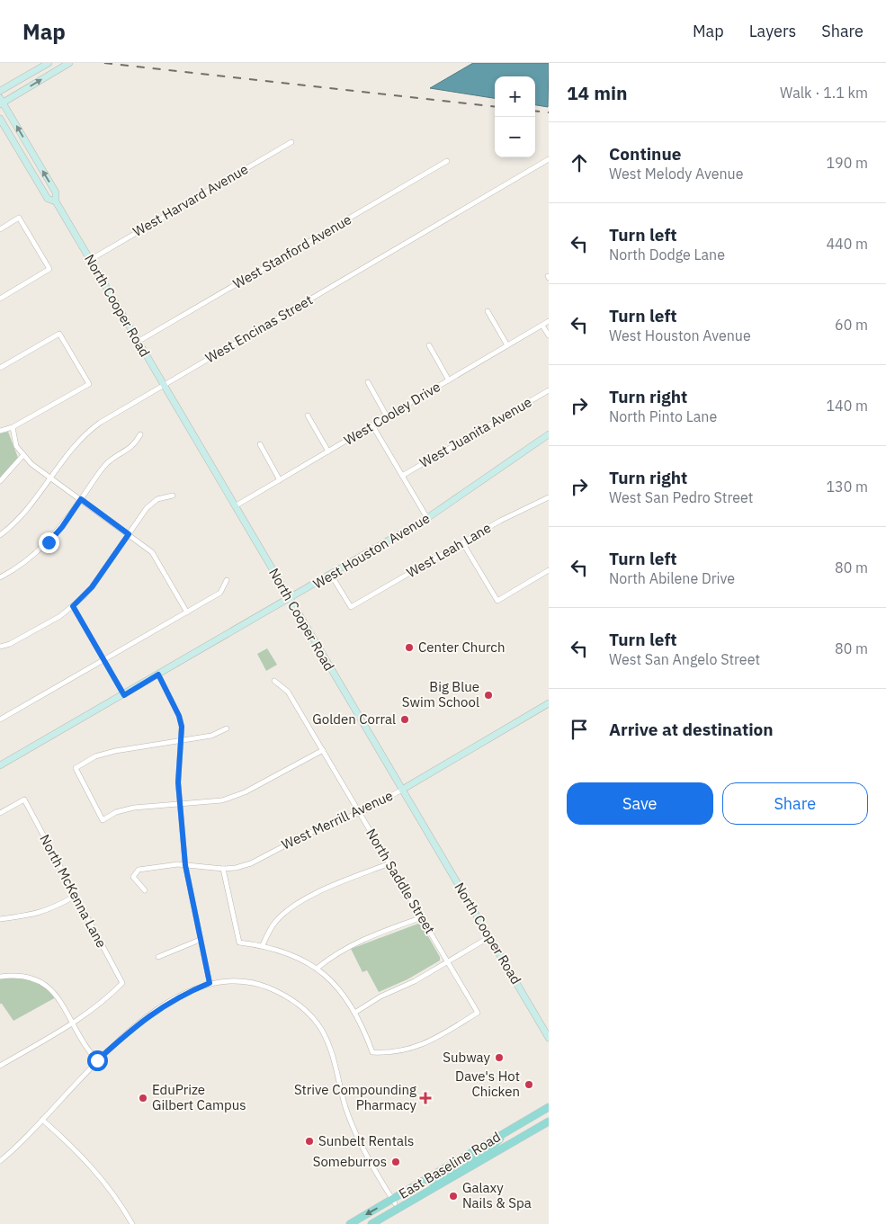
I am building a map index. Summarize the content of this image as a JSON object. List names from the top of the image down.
{
  "streets": {
    "main road": [
      "North Cooper Road",
      "West Houston Avenue",
      "West Merrill Avenue",
      "East Baseline Road"
    ],
    "street": [
      "West Harvard Avenue",
      "West Stanford Avenue",
      "West Encinas Street",
      "West Cooley Drive",
      "West Juanita Avenue",
      "West Leah Lane",
      "North Saddle Street",
      "North McKenna Lane"
    ]
  },
  "crossings": [
    ["West Harvard Avenue", "North Cooper Road"],
    ["West Stanford Avenue", "North Cooper Road"],
    ["North Cooper Road", "West Encinas Street"],
    ["North Cooper Road", "West Cooley Drive"],
    ["North Cooper Road", "West Houston Avenue"],
    ["North Cooper Road", "West Merrill Avenue"],
    ["West Leah Lane", "West Houston Avenue"],
    ["West Merrill Avenue", "North Saddle Street"]
  ],
  "places": {
    "other": [
      "Center Church",
      "Big Blue Swim School",
      "Golden Corral",
      "Subway",
      "Dave's Hot Chicken",
      "EduPrize Gilbert Campus",
      "Sunbelt Rentals",
      "Someburros",
      "Galaxy Nails & Spa"
    ],
    "health": ["Strive Compounding Pharmacy"]
  },
  "page": {
    "header": "Map",
    "nav": ["Map", "Layers", "Share"],
    "heading": ["14 min", "Walk · 1.1 km"],
    "map_buttons": ["+", "−"],
    "list": [
      ["Continue", "West Melody Avenue", "190 m"],
      ["Turn left", "North Dodge Lane", "440 m"],
      ["Turn left", "West Houston Avenue", "60 m"],
      ["Turn right", "North Pinto Lane", "140 m"],
      ["Turn right", "West San Pedro Street", "130 m"],
      ["Turn left", "North Abilene Drive", "80 m"],
      ["Turn left", "West San Angelo Street", "80 m"],
      "Arrive at destination"
    ],
    "buttons": ["Save", "Share"]
  }
}
